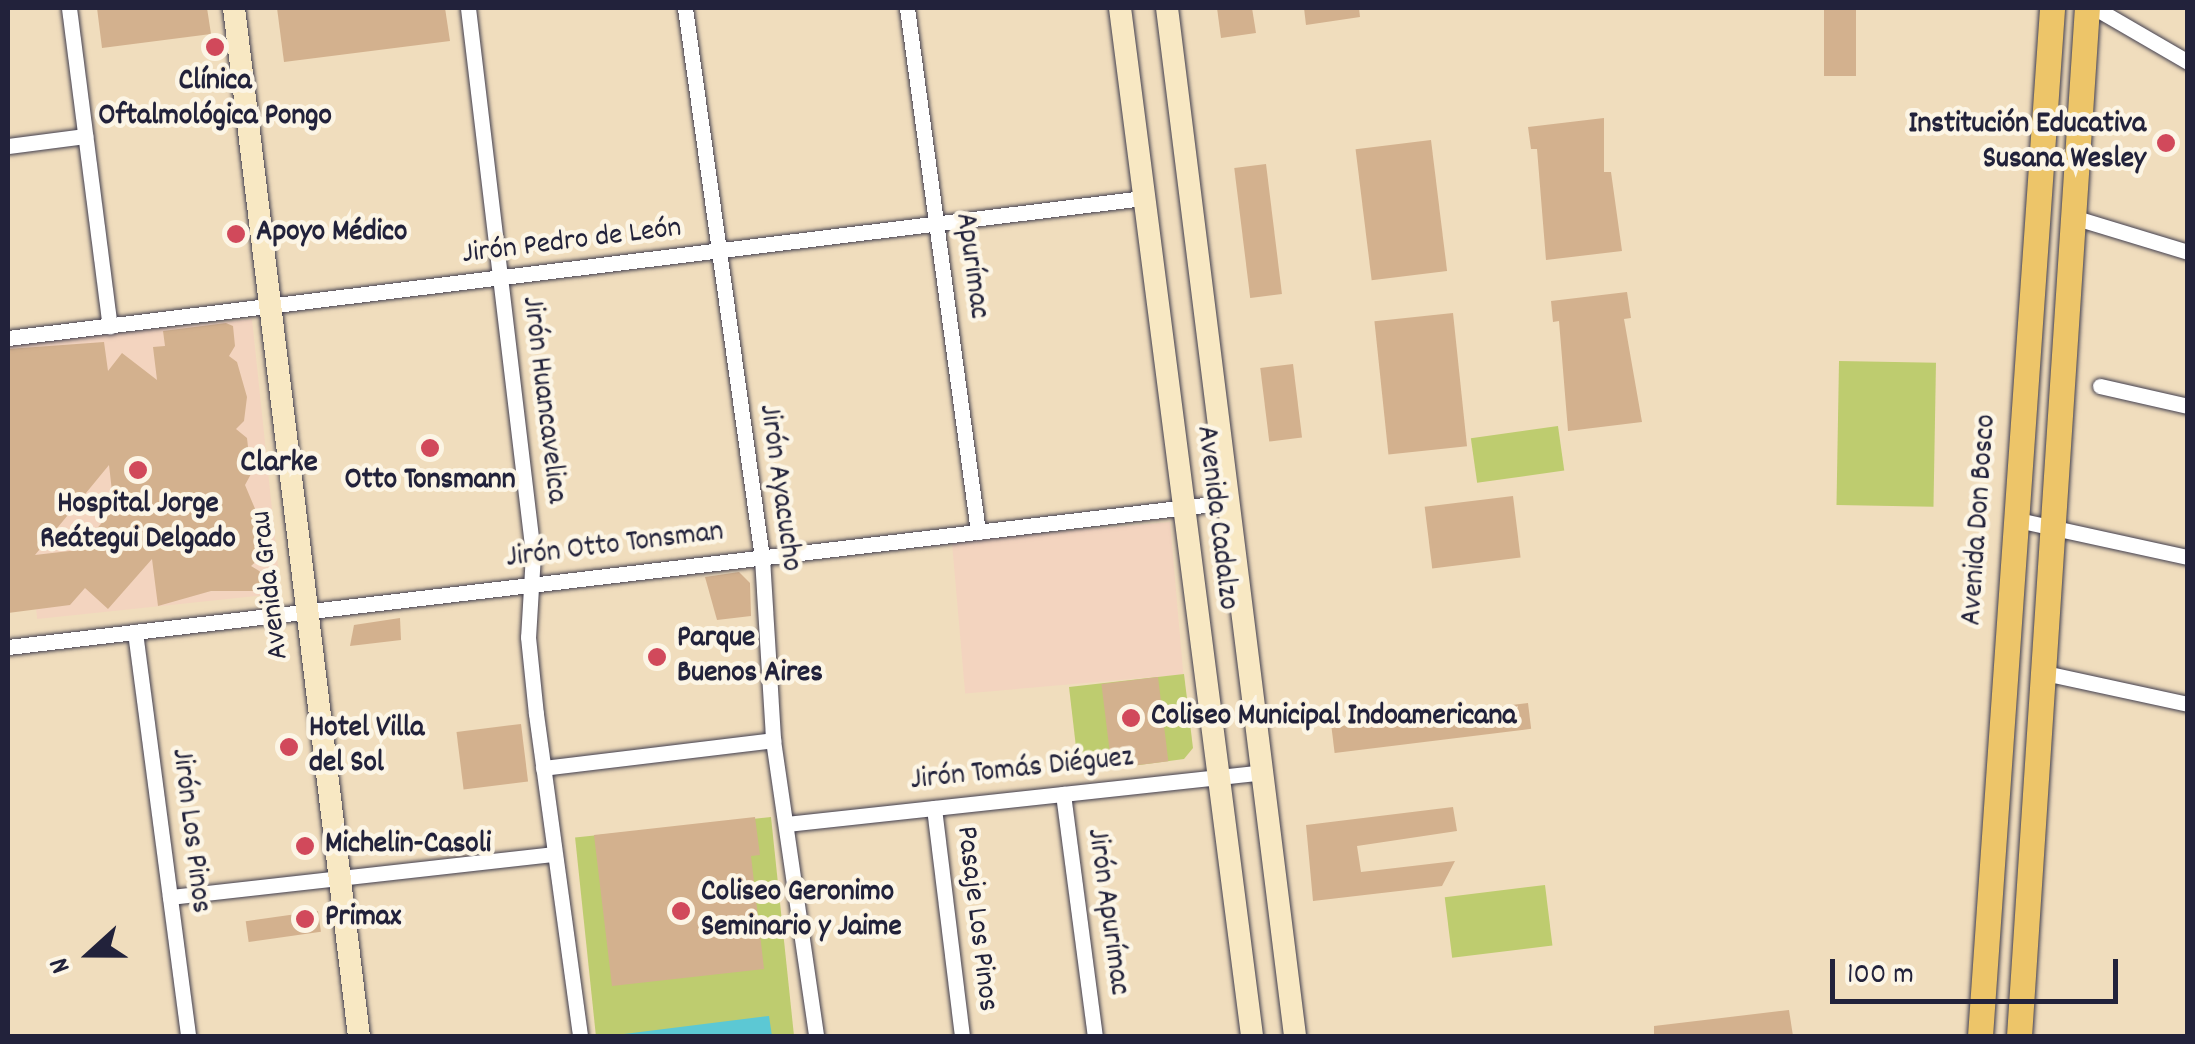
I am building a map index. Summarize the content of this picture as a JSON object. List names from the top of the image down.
{
  "streets": {
    "main road": ["Avenida Don Bosco"],
    "street": [
      "Jirón Pedro de León",
      "Apurímac",
      "Jirón Huancavelica",
      "Jirón Ayacucho",
      "Avenida Cadalzo",
      "Jirón Otto Tonsman",
      "Avenida Grau",
      "Jirón Tomás Diéguez",
      "Jirón Los Pinos",
      "Jirón Apurímac",
      "Pasaje Los Pinos"
    ]
  },
  "crossings": [
    ["Jirón Pedro de León", "Apurímac"],
    ["Jirón Pedro de León", "Jirón Huancavelica"],
    ["Jirón Pedro de León", "Jirón Ayacucho"],
    ["Jirón Pedro de León", "Avenida Cadalzo"],
    ["Jirón Pedro de León", "Avenida Grau"],
    ["Apurímac", "Jirón Otto Tonsman"],
    ["Jirón Huancavelica", "Jirón Otto Tonsman"],
    ["Jirón Ayacucho", "Jirón Otto Tonsman"],
    ["Jirón Ayacucho", "Jirón Tomás Diéguez"],
    ["Avenida Cadalzo", "Jirón Otto Tonsman"],
    ["Avenida Cadalzo", "Jirón Tomás Diéguez"],
    ["Jirón Otto Tonsman", "Avenida Grau"],
    ["Jirón Otto Tonsman", "Jirón Los Pinos"],
    ["Jirón Tomás Diéguez", "Jirón Apurímac"],
    ["Jirón Tomás Diéguez", "Pasaje Los Pinos"]
  ],
  "districts": ["Clarke"],
  "places": [
    "Clínica Oftalmológica Pongo",
    "Institución Educativa Susana Wesley",
    "Apoyo Médico",
    "Otto Tonsmann",
    "Hospital Jorge Reátegui Delgado",
    "Parque Buenos Aires",
    "Coliseo Municipal Indoamericana",
    "Hotel Villa del Sol",
    "Michelin-Casoli",
    "Coliseo Geronimo Seminario y Jaime",
    "Primax"
  ],
  "scale_bar": "100 m",
  "north": "left"
}
